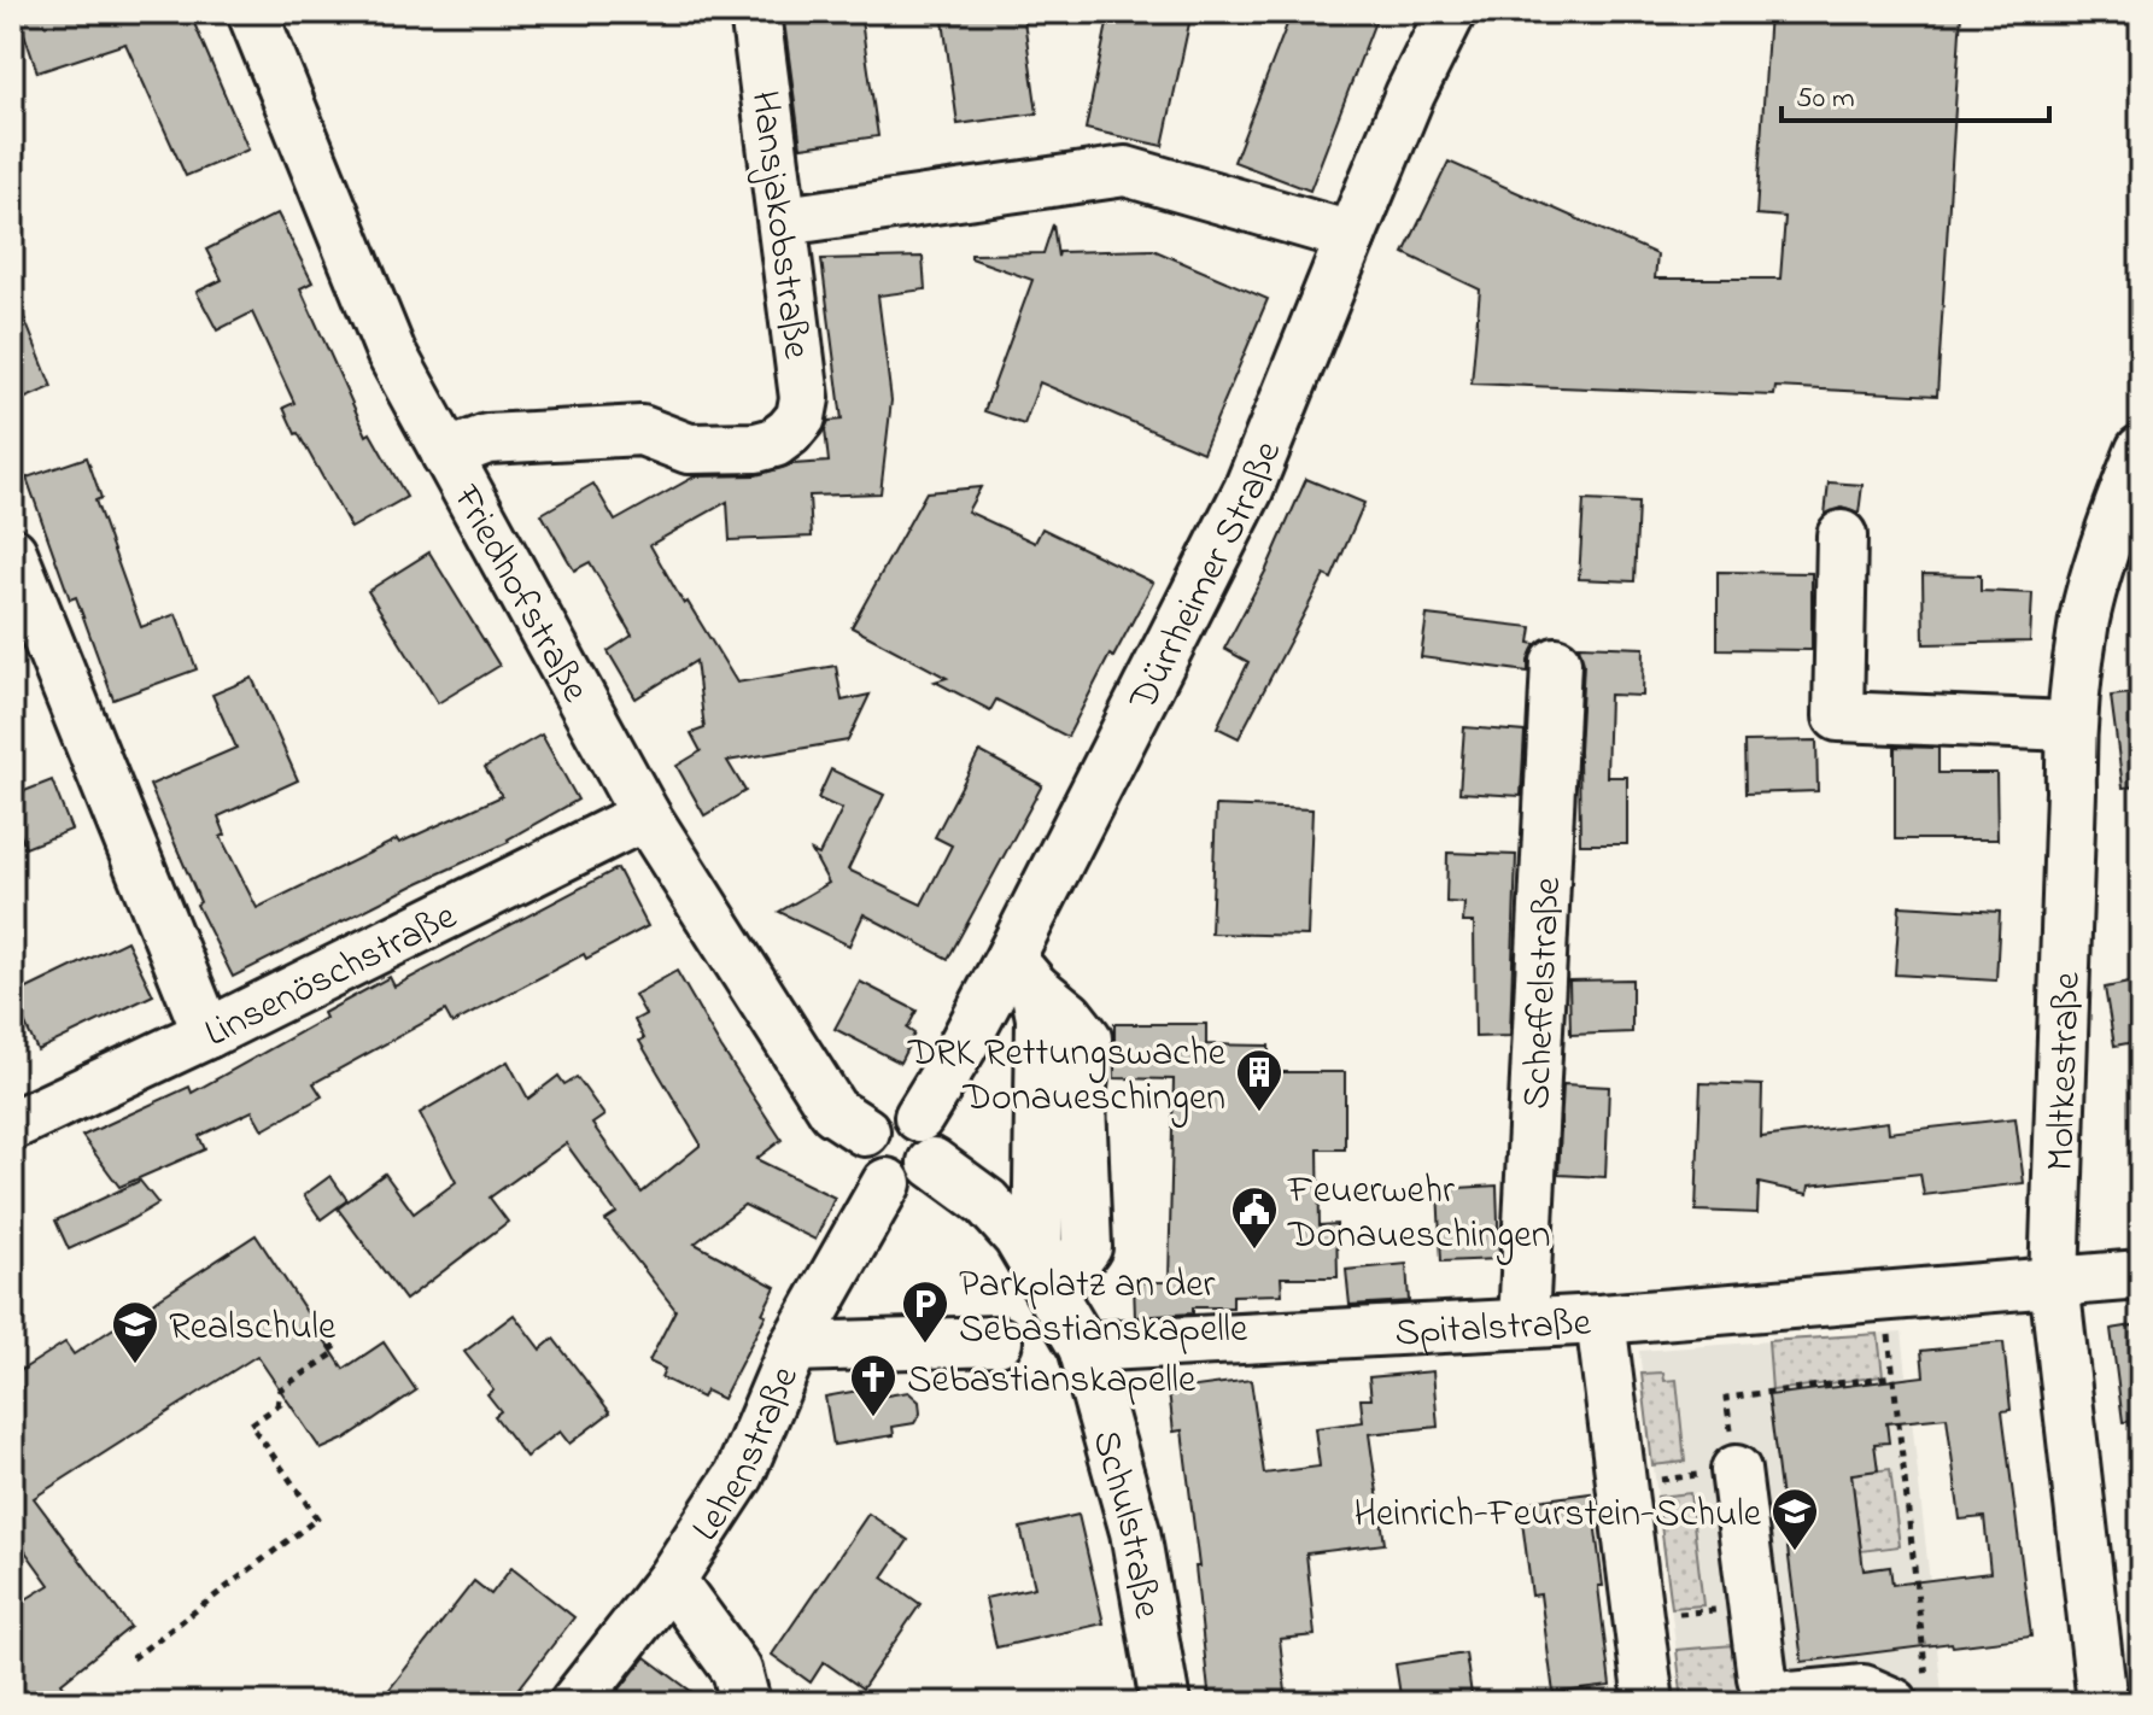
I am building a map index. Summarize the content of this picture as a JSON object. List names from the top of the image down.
{
  "streets": {
    "street": [
      "Hansjakobstraße",
      "Dürrheimer Straße",
      "Friedhofstraße",
      "Linsenöschstraße",
      "Scheffelstraße",
      "Moltkestraße",
      "Spitalstraße",
      "Lehenstraße",
      "Schulstraße"
    ]
  },
  "crossings": [
    ["Hansjakobstraße", "Friedhofstraße"],
    ["Dürrheimer Straße", "Friedhofstraße"],
    ["Dürrheimer Straße", "Lehenstraße"],
    ["Friedhofstraße", "Linsenöschstraße"],
    ["Friedhofstraße", "Lehenstraße"],
    ["Scheffelstraße", "Spitalstraße"],
    ["Moltkestraße", "Spitalstraße"],
    ["Spitalstraße", "Schulstraße"]
  ],
  "places": {
    "building": ["DRK Rettungswache Donaueschingen"],
    "public building": ["Feuerwehr Donaueschingen"],
    "parking": ["Parkplatz an der Sebastianskapelle"],
    "school or university": ["Realschule", "Heinrich-Feurstein-Schule"],
    "church": ["Sebastianskapelle"]
  },
  "scale_bar": "50 m"
}
